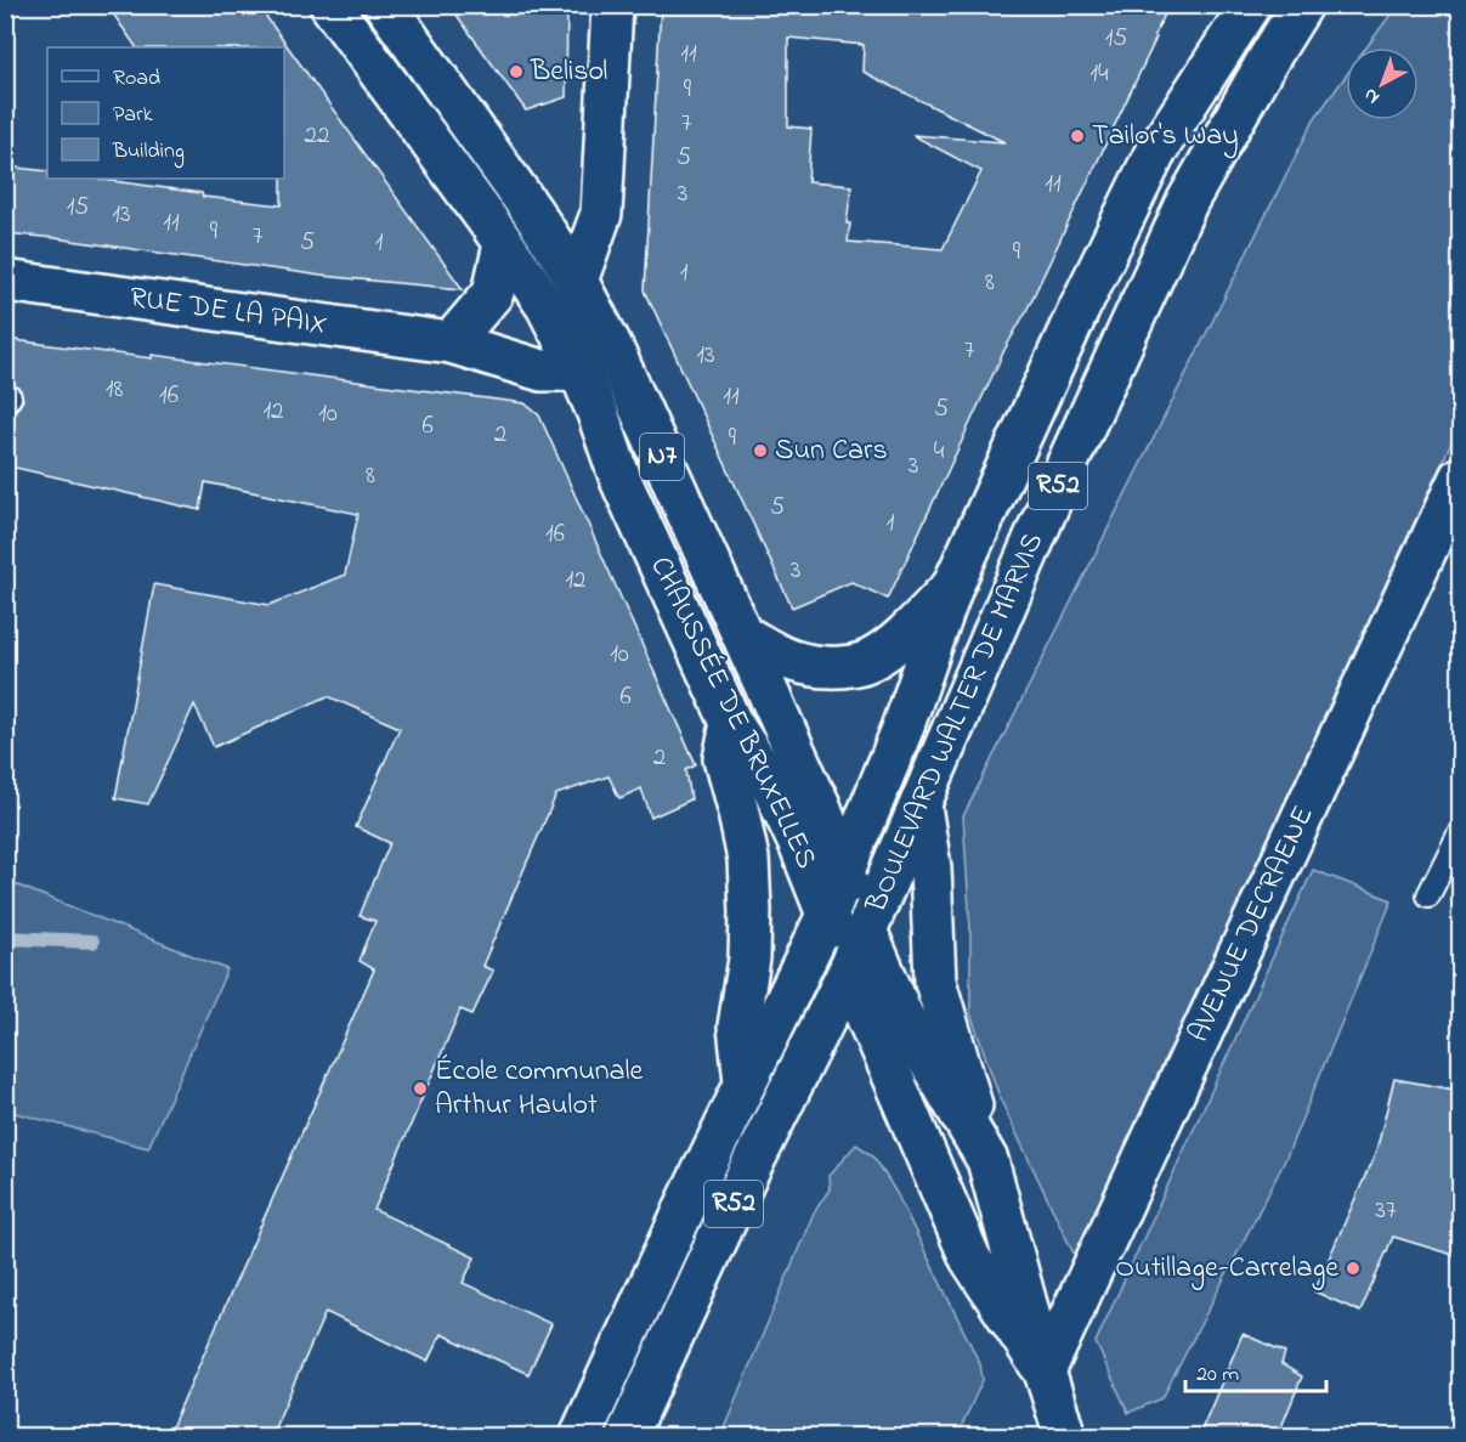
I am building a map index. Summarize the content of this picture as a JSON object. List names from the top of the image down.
{
  "streets": {
    "main road": [
      "RUE DE LA PAIX",
      "N7",
      "R52",
      "CHAUSSÉE DE BRUXELLES",
      "BOULEVARD WALTER DE MARVIS",
      "AVENUE DECRAENE"
    ]
  },
  "crossings": [
    ["RUE DE LA PAIX", "CHAUSSÉE DE BRUXELLES"],
    ["R52", "CHAUSSÉE DE BRUXELLES"],
    ["R52", "BOULEVARD WALTER DE MARVIS"],
    ["CHAUSSÉE DE BRUXELLES", "BOULEVARD WALTER DE MARVIS"],
    ["CHAUSSÉE DE BRUXELLES", "AVENUE DECRAENE"]
  ],
  "places": [
    "Belisol",
    "Tailor's Way",
    "Sun Cars",
    "École communale Arthur Haulot",
    "Outillage-Carrelage"
  ],
  "house_numbers": [
    "15",
    "11",
    "14",
    "9",
    "7",
    "22",
    "5",
    "11",
    "3",
    "15",
    "13",
    "11",
    "9",
    "7",
    "5",
    "1",
    "9",
    "1",
    "8",
    "7",
    "13",
    "18",
    "16",
    "11",
    "5",
    "12",
    "10",
    "6",
    "2",
    "9",
    "4",
    "3",
    "8",
    "5",
    "1",
    "16",
    "3",
    "12",
    "10",
    "6",
    "2",
    "37"
  ],
  "legend": ["Road", "Park", "Building"],
  "scale_bar": "20 m",
  "north": "bottom left"
}
